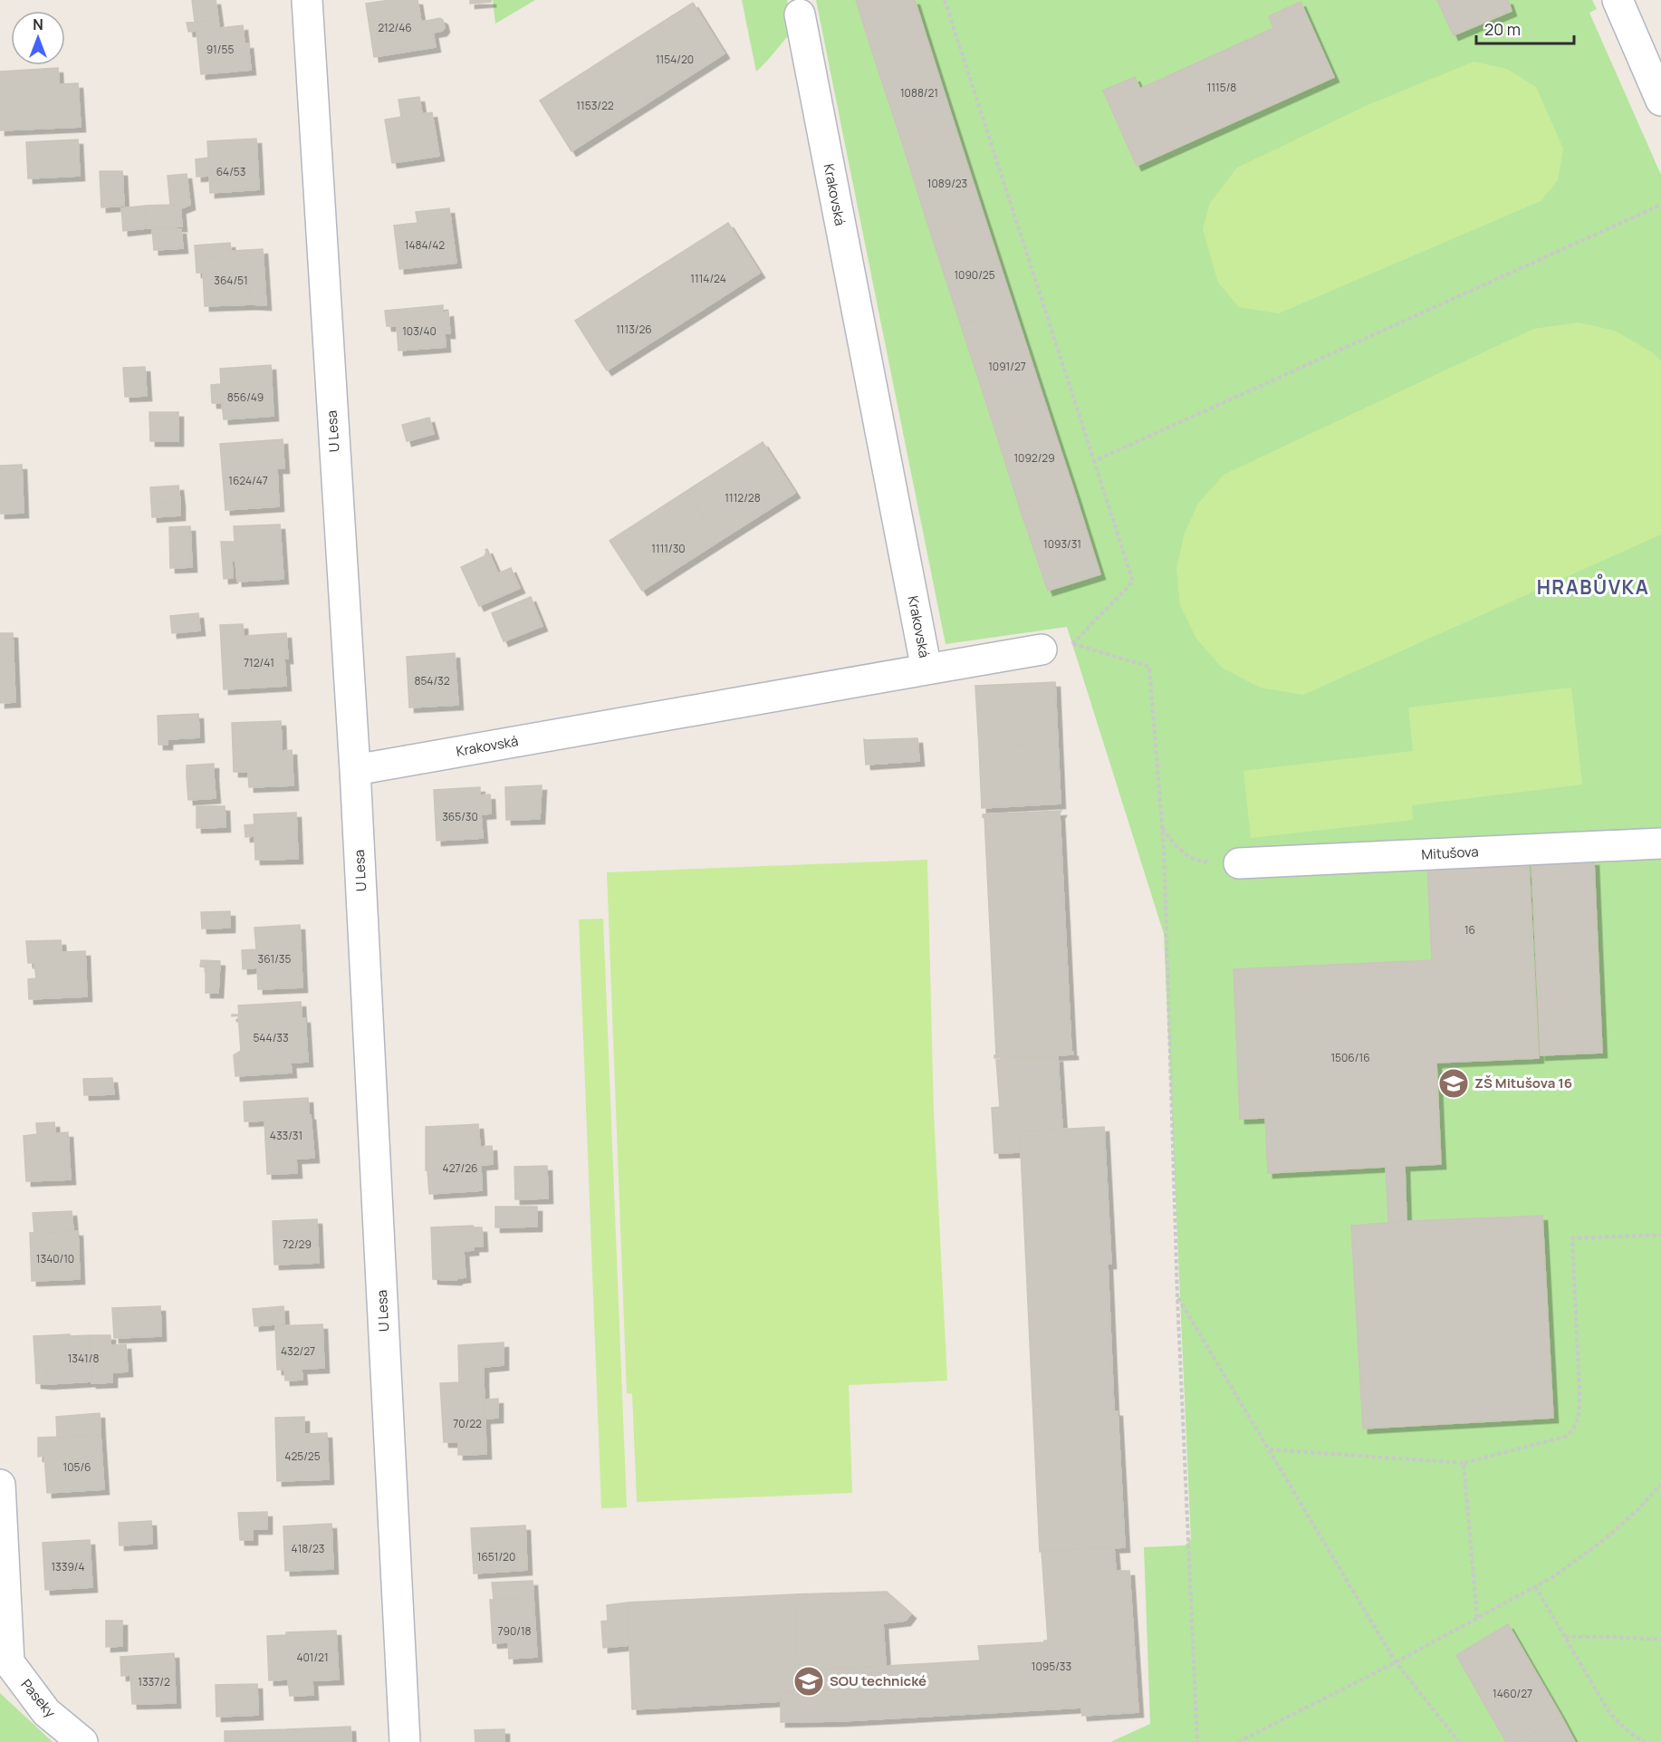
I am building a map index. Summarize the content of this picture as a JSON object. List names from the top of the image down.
{
  "streets": {
    "street": [
      "Krakovská",
      "U Lesa",
      "Mitušova",
      "Paseky"
    ]
  },
  "crossings": [
    ["Krakovská", "U Lesa"]
  ],
  "districts": ["HRABŮVKA"],
  "places": {
    "school or university": ["ZŠ Mitušova 16", "SOU technické"]
  },
  "house_numbers": [
    "212/46",
    "91/55",
    "1154/20",
    "1115/8",
    "1088/21",
    "1153/22",
    "64/53",
    "1089/23",
    "1484/42",
    "1090/25",
    "1114/24",
    "364/51",
    "1113/26",
    "103/40",
    "1091/27",
    "856/49",
    "1092/29",
    "1624/47",
    "1112/28",
    "1093/31",
    "1111/30",
    "712/41",
    "854/32",
    "365/30",
    "16",
    "361/35",
    "544/33",
    "1506/16",
    "433/31",
    "427/26",
    "72/29",
    "1340/10",
    "432/27",
    "1341/8",
    "70/22",
    "425/25",
    "105/6",
    "418/23",
    "1651/20",
    "1339/4",
    "790/18",
    "401/21",
    "1095/33",
    "1337/2",
    "1460/27"
  ],
  "scale_bar": "20 m",
  "north": "top"
}
